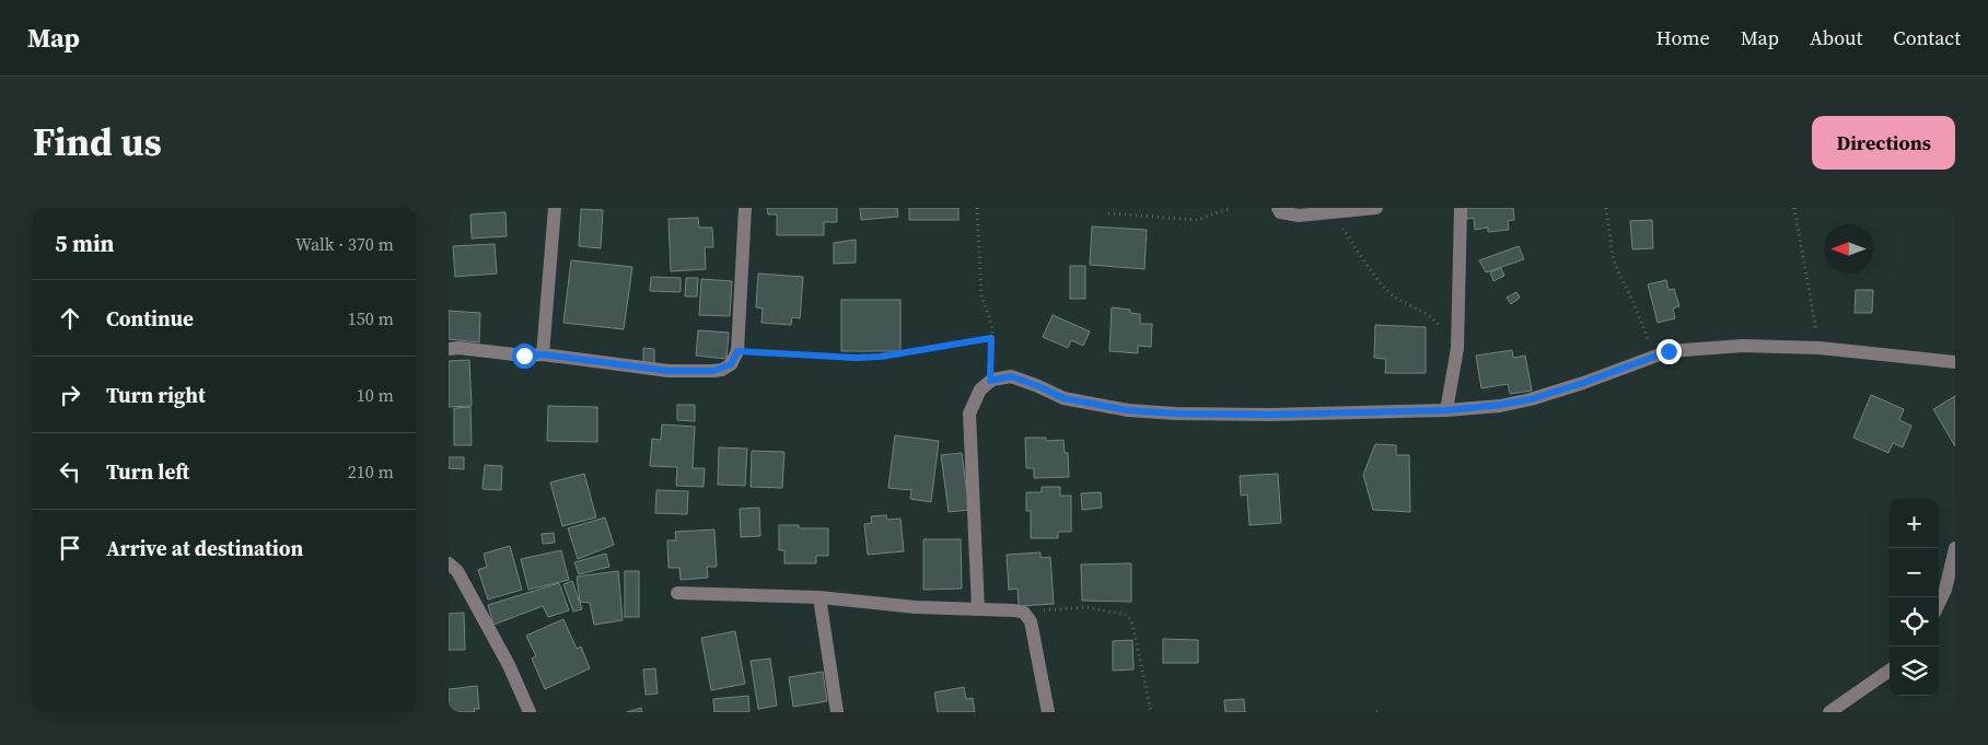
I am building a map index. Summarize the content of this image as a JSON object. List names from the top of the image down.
{
  "north": "left",
  "page": {
    "header": "Map",
    "nav": [
      "Home",
      "Map",
      "About",
      "Contact"
    ],
    "title": "Find us",
    "buttons": "Directions",
    "heading": ["5 min", "Walk · 370 m"],
    "list": [
      ["Continue", "150 m"],
      ["Turn right", "10 m"],
      ["Turn left", "210 m"],
      "Arrive at destination"
    ],
    "map_buttons": ["+", "−"]
  }
}
